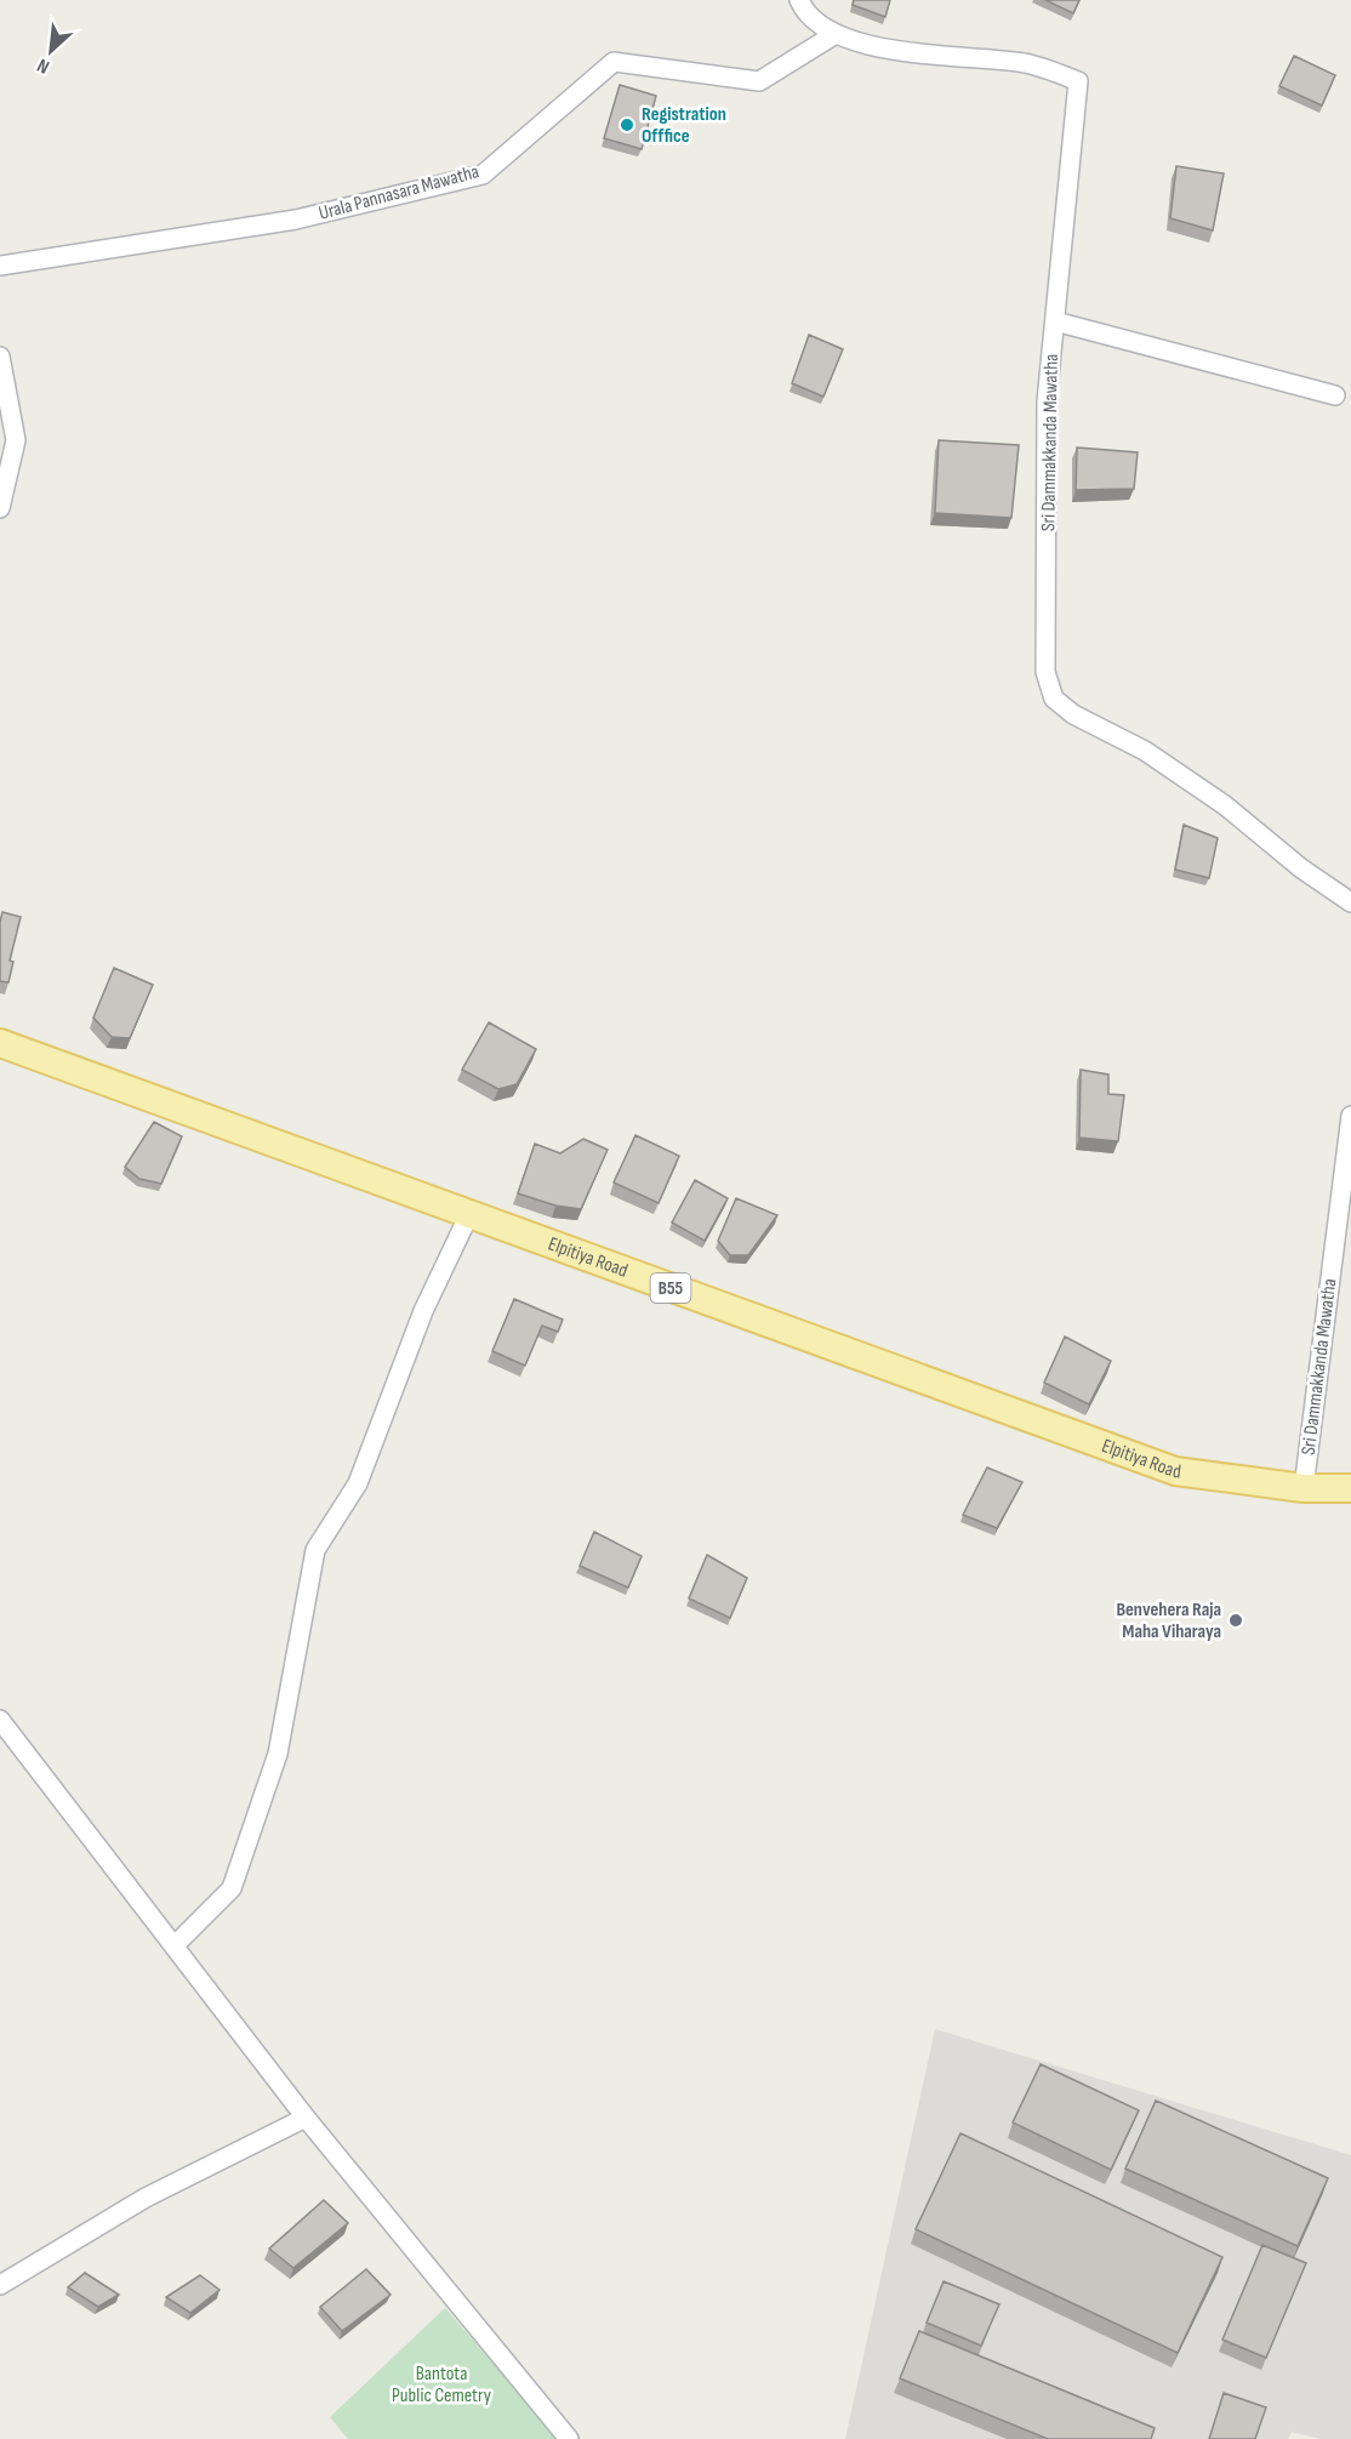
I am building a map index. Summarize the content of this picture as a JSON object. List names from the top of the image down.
{
  "streets": {
    "main road": ["Elpitiya Road", "B55"],
    "street": ["Urala Pannasara Mawatha", "Sri Dammakkanda Mawatha"]
  },
  "crossings": [
    ["Urala Pannasara Mawatha", "Sri Dammakkanda Mawatha"],
    ["Sri Dammakkanda Mawatha", "Elpitiya Road"]
  ],
  "parks": ["Bantota Public Cemetry"],
  "places": ["Registration Offfice", "Benvehera Raja Maha Viharaya"],
  "north": "bottom left"
}
